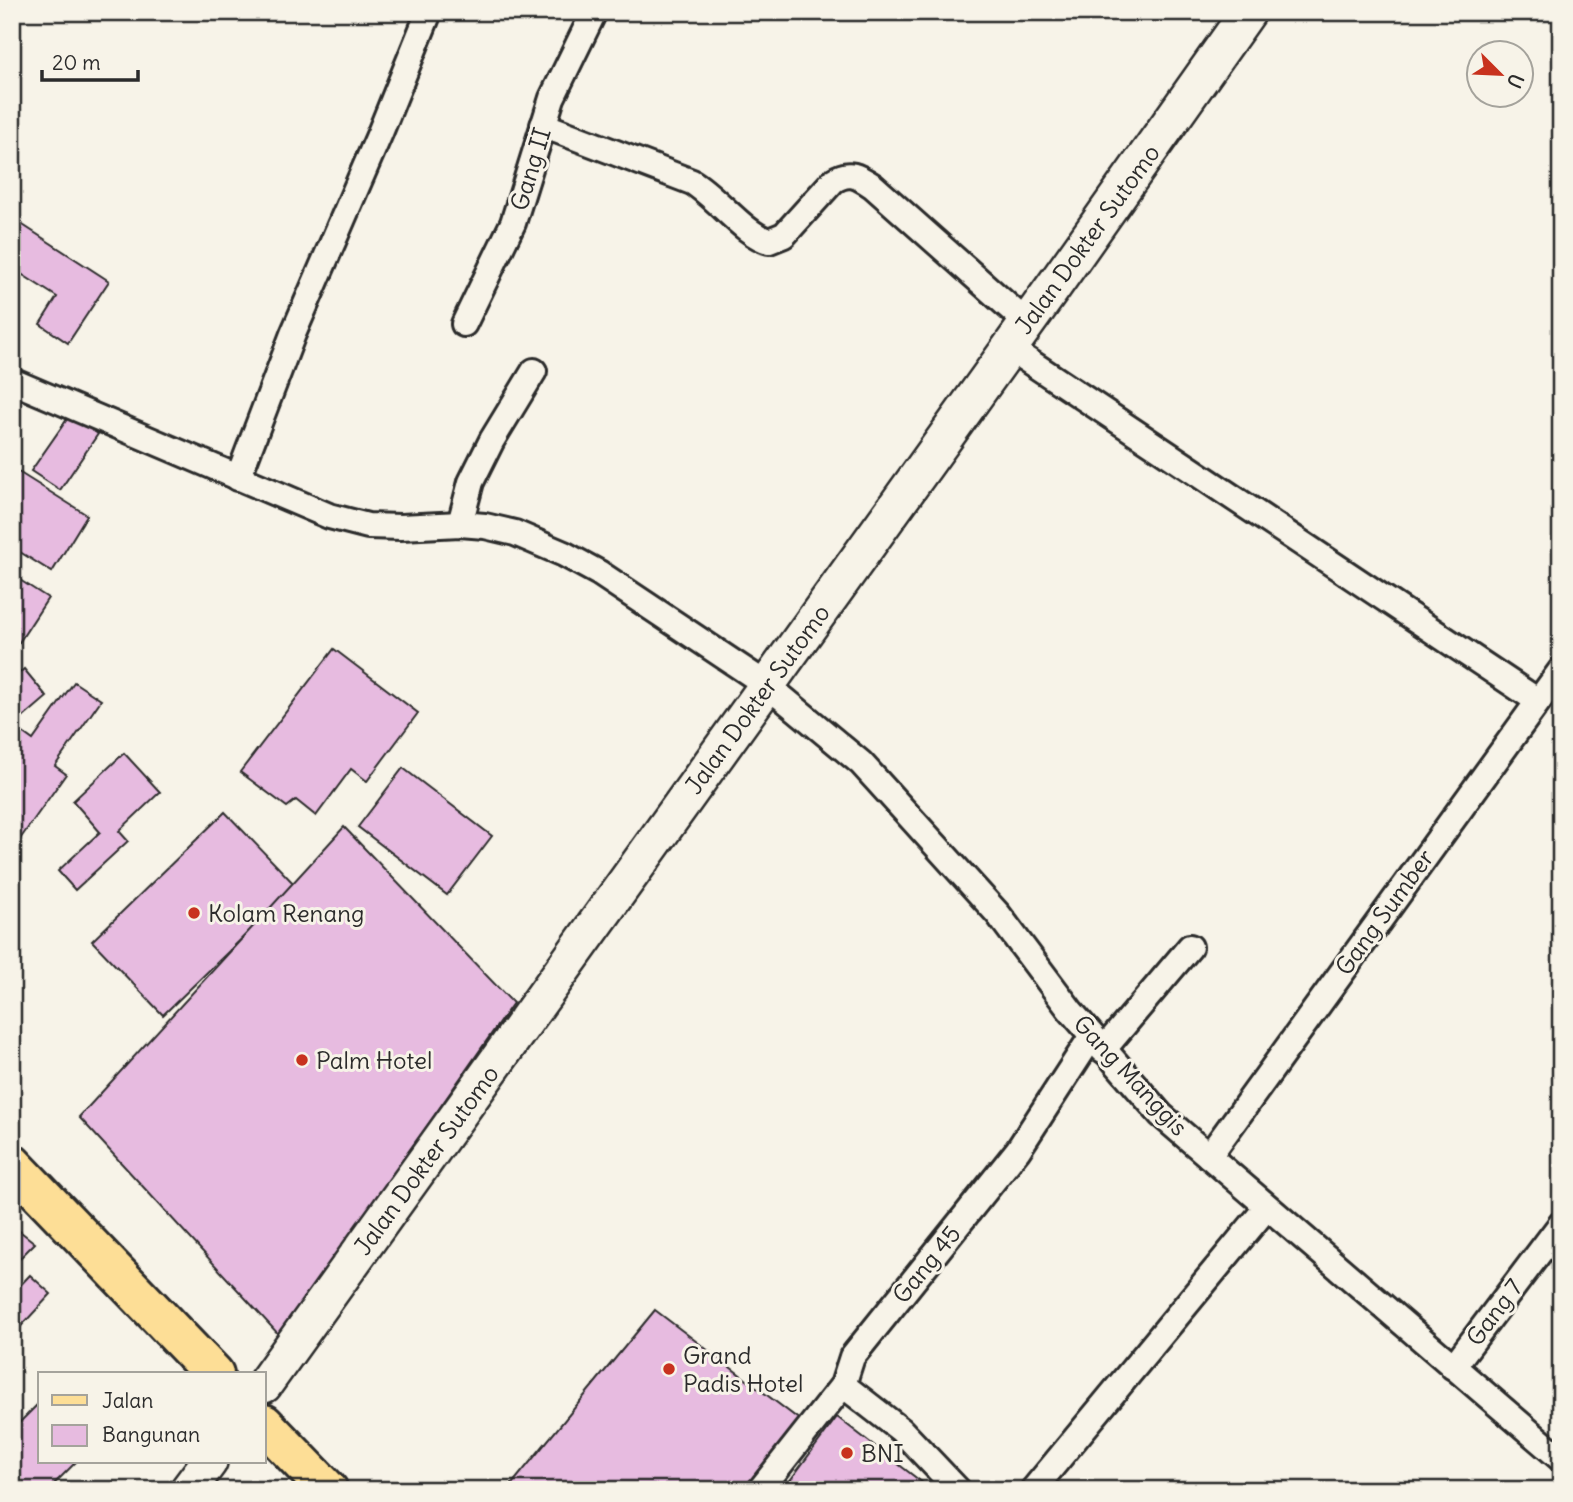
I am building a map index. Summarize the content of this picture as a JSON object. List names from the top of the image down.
{
  "streets": {
    "street": [
      "Gang II",
      "Jalan Dokter Sutomo",
      "Gang Sumber",
      "Gang Manggis",
      "Gang 45",
      "Gang 7"
    ]
  },
  "crossings": [
    ["Jalan Dokter Sutomo", "Gang Manggis"],
    ["Gang Sumber", "Gang Manggis"],
    ["Gang Manggis", "Gang 45"],
    ["Gang Manggis", "Gang 7"]
  ],
  "places": [
    "Kolam Renang",
    "Palm Hotel",
    "Grand Padis Hotel",
    "BNI"
  ],
  "legend": ["Jalan", "Bangunan"],
  "scale_bar": "20 m",
  "north": "bottom right"
}
